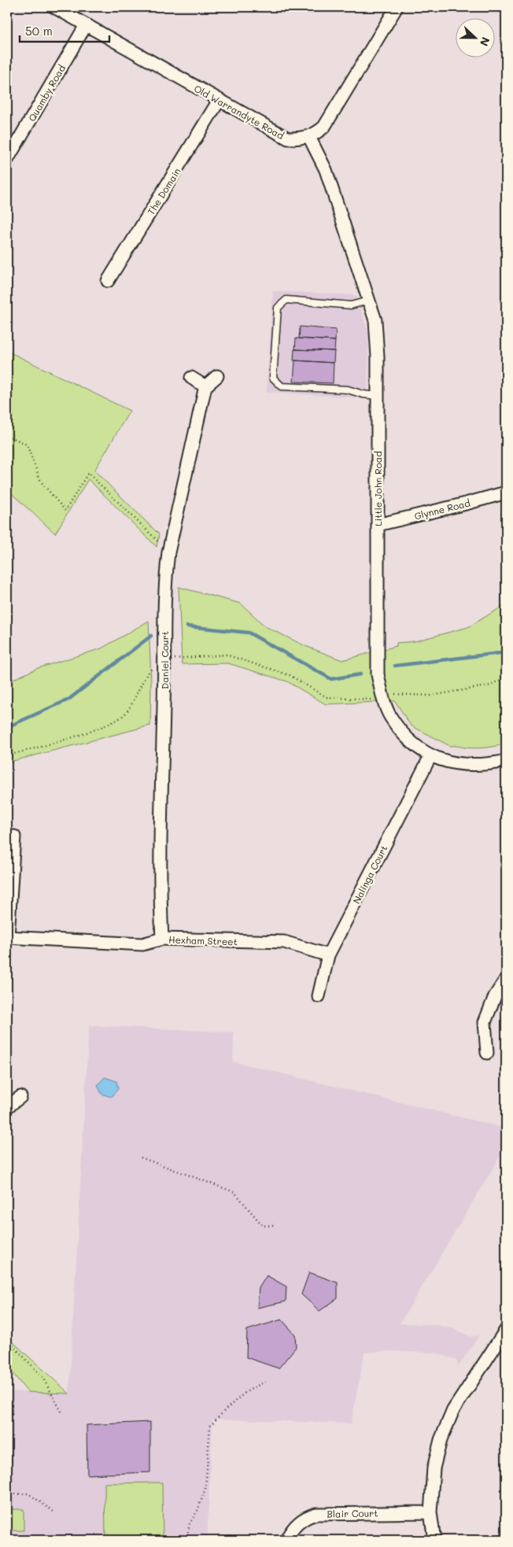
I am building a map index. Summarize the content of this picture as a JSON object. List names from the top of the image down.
{
  "streets": {
    "street": [
      "Quamby Road",
      "Old Warrandyte Road",
      "The Domain",
      "Little John Road",
      "Glynne Road",
      "Daniel Court",
      "Nalinga Court",
      "Hexham Street",
      "Blair Court"
    ]
  },
  "crossings": [
    ["Quamby Road", "Old Warrandyte Road"],
    ["Old Warrandyte Road", "The Domain"],
    ["Old Warrandyte Road", "Little John Road"],
    ["Little John Road", "Glynne Road"],
    ["Little John Road", "Nalinga Court"],
    ["Daniel Court", "Hexham Street"],
    ["Nalinga Court", "Hexham Street"]
  ],
  "scale_bar": "50 m",
  "north": "right"
}
